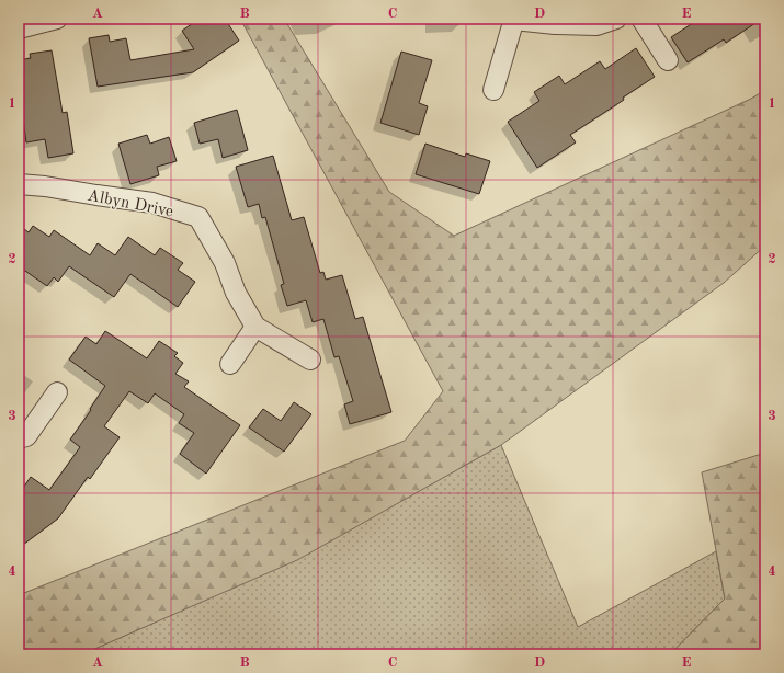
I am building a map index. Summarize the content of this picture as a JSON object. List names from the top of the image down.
{
  "streets": {
    "street": ["Albyn Drive"]
  },
  "grid": {
    "columns": [
      "A",
      "B",
      "C",
      "D",
      "E"
    ],
    "rows": [
      "1",
      "2",
      "3",
      "4"
    ]
  }
}
